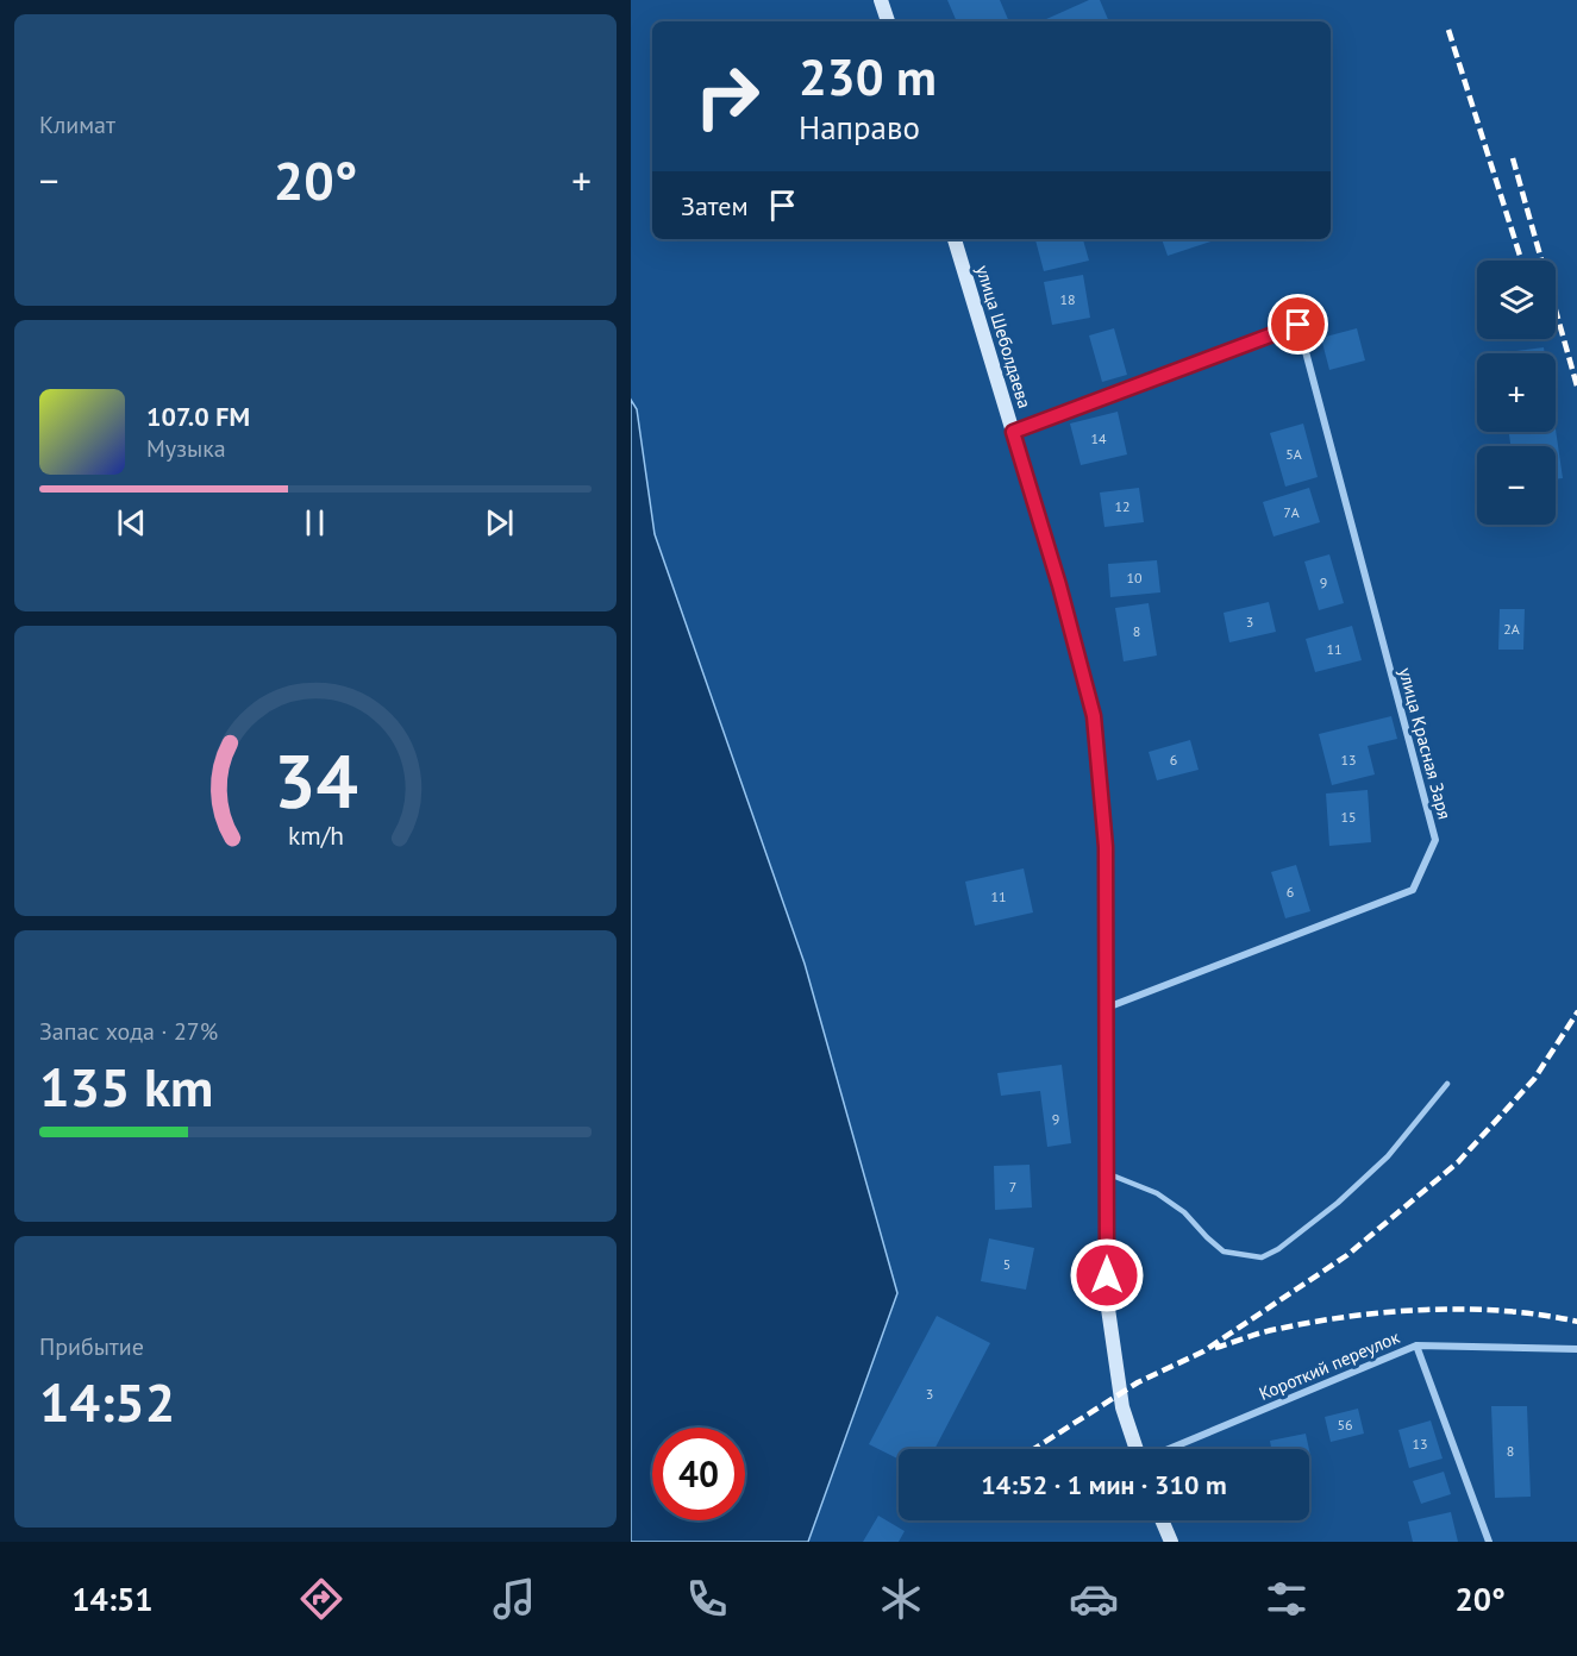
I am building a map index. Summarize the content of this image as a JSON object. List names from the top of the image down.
{
  "streets": {
    "street": ["улица Шеболдаева", "улица Красная Заря", "Короткий переулок"]
  },
  "crossings": [
    ["улица Шеболдаева", "улица Красная Заря"]
  ],
  "house_numbers": [
    "18",
    "14",
    "5А",
    "12",
    "7А",
    "10",
    "9",
    "3",
    "2А",
    "8",
    "11",
    "6",
    "13",
    "15",
    "6",
    "11",
    "9",
    "7",
    "5",
    "3",
    "56",
    "13",
    "8"
  ],
  "page": {
    "tile": [
      "Климат",
      ["Запас хода · 27%", "135 km"],
      ["Прибытие", "14:52"]
    ],
    "turn": ["230 m", "Направо"],
    "heat": ["−", "20°", "+"],
    "then": "Затем",
    "map_buttons": ["+", "−"],
    "song": ["107.0 FM", "Музыка"],
    "limit": "40",
    "trip": "14:52 · 1 мин · 310 m",
    "tabs": ["14:51", "20°"],
    "gauge": ["34", "km/h"]
  }
}
